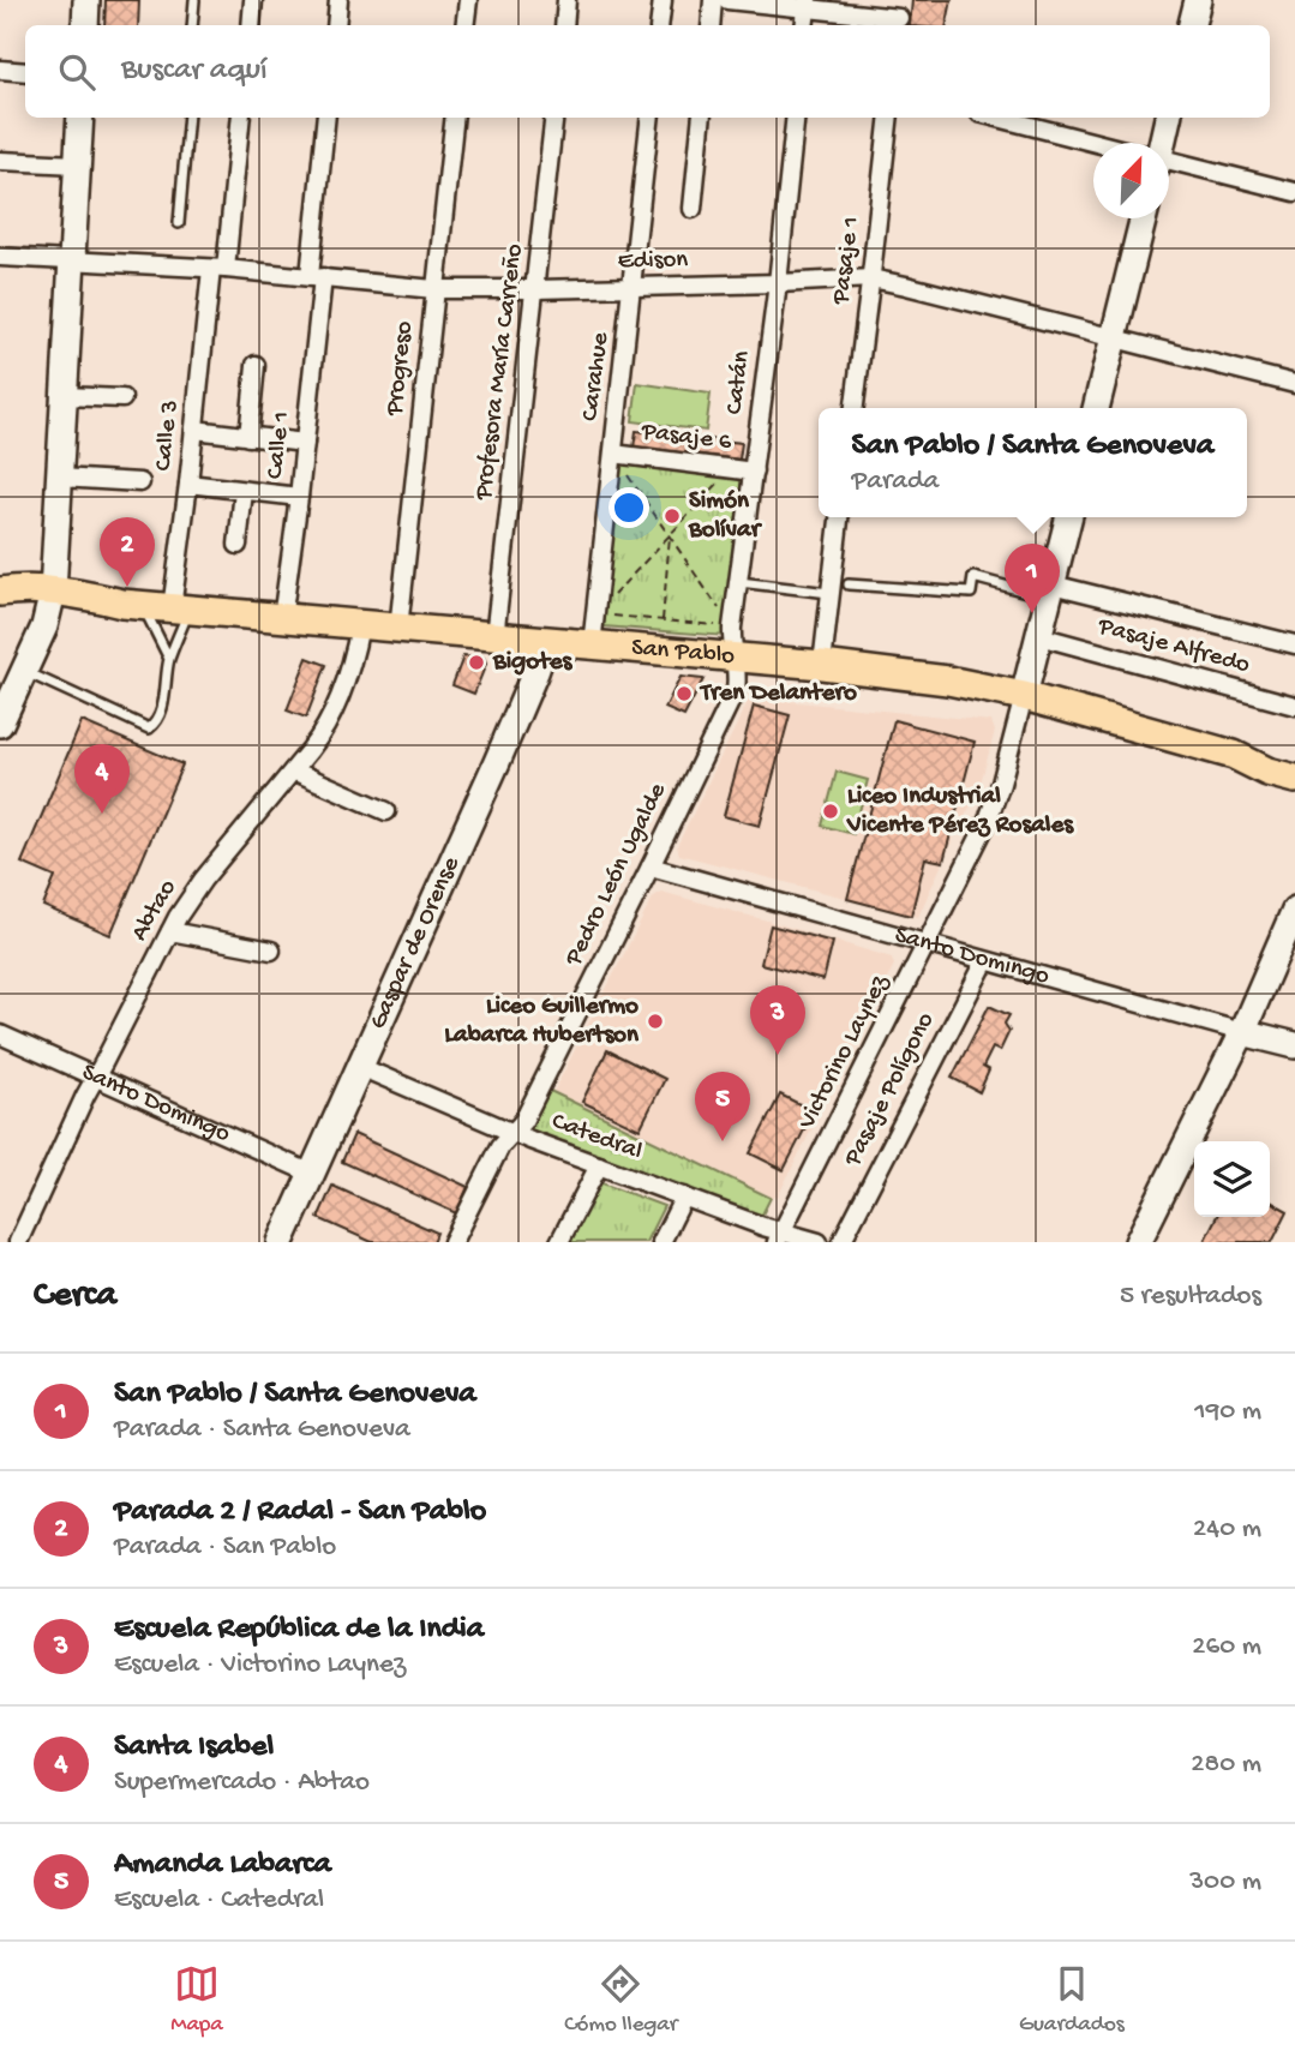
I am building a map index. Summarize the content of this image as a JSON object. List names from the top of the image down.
{
  "streets": {
    "main road": ["San Pablo"],
    "street": [
      "Pasaje 1",
      "Edison",
      "Progreso",
      "Profesora María Carreño",
      "Carahue",
      "Catán",
      "Calle 3",
      "Pasaje 6",
      "Calle 1",
      "Pasaje Alfredo",
      "Pedro León Ugalde",
      "Abtao",
      "Gaspar de Orense",
      "Santo Domingo",
      "Victorino Laynez",
      "Pasaje Polígono",
      "Catedral"
    ]
  },
  "crossings": [
    ["Pasaje 1", "Edison"],
    ["Edison", "Progreso"],
    ["Edison", "Profesora María Carreño"],
    ["Edison", "Carahue"],
    ["Edison", "Catán"],
    ["Edison", "Calle 3"],
    ["Edison", "Calle 1"],
    ["Progreso", "San Pablo"],
    ["Profesora María Carreño", "San Pablo"],
    ["Carahue", "Pasaje 6"],
    ["Carahue", "San Pablo"],
    ["Catán", "Pasaje 6"],
    ["Catán", "San Pablo"],
    ["Catán", "Pedro León Ugalde"],
    ["Calle 3", "San Pablo"],
    ["Calle 1", "San Pablo"],
    ["San Pablo", "Pedro León Ugalde"],
    ["San Pablo", "Abtao"],
    ["San Pablo", "Gaspar de Orense"],
    ["San Pablo", "Victorino Laynez"],
    ["Pedro León Ugalde", "Santo Domingo"],
    ["Pedro León Ugalde", "Catedral"],
    ["Abtao", "Santo Domingo"],
    ["Gaspar de Orense", "Santo Domingo"],
    ["Gaspar de Orense", "Catedral"],
    ["Santo Domingo", "Victorino Laynez"],
    ["Santo Domingo", "Pasaje Polígono"],
    ["Victorino Laynez", "Catedral"]
  ],
  "places": [
    "Simón Bolívar",
    "Bigotes",
    "Tren Delantero",
    "Liceo Industrial Vicente Pérez Rosales",
    "Liceo Guillermo Labarca Hubertson"
  ],
  "north": "top right",
  "page": {
    "search": "Buscar aquí",
    "popup": ["San Pablo / Santa Genoveva", "Parada"],
    "pins": [
      "2",
      "1",
      "4",
      "3",
      "5"
    ],
    "heading": ["Cerca", "5 resultados"],
    "list": [
      {
        "mark": "1",
        "name": "San Pablo / Santa Genoveva",
        "note": "Parada · Santa Genoveva",
        "value": "190 m"
      },
      {
        "mark": "2",
        "name": "Parada 2 / Radal - San Pablo",
        "note": "Parada · San Pablo",
        "value": "240 m"
      },
      {
        "mark": "3",
        "name": "Escuela República de la India",
        "note": "Escuela · Victorino Laynez",
        "value": "260 m"
      },
      {
        "mark": "4",
        "name": "Santa Isabel",
        "note": "Supermercado · Abtao",
        "value": "280 m"
      },
      {
        "mark": "5",
        "name": "Amanda Labarca",
        "note": "Escuela · Catedral",
        "value": "300 m"
      }
    ],
    "nav": ["Mapa", "Cómo llegar", "Guardados"]
  }
}
